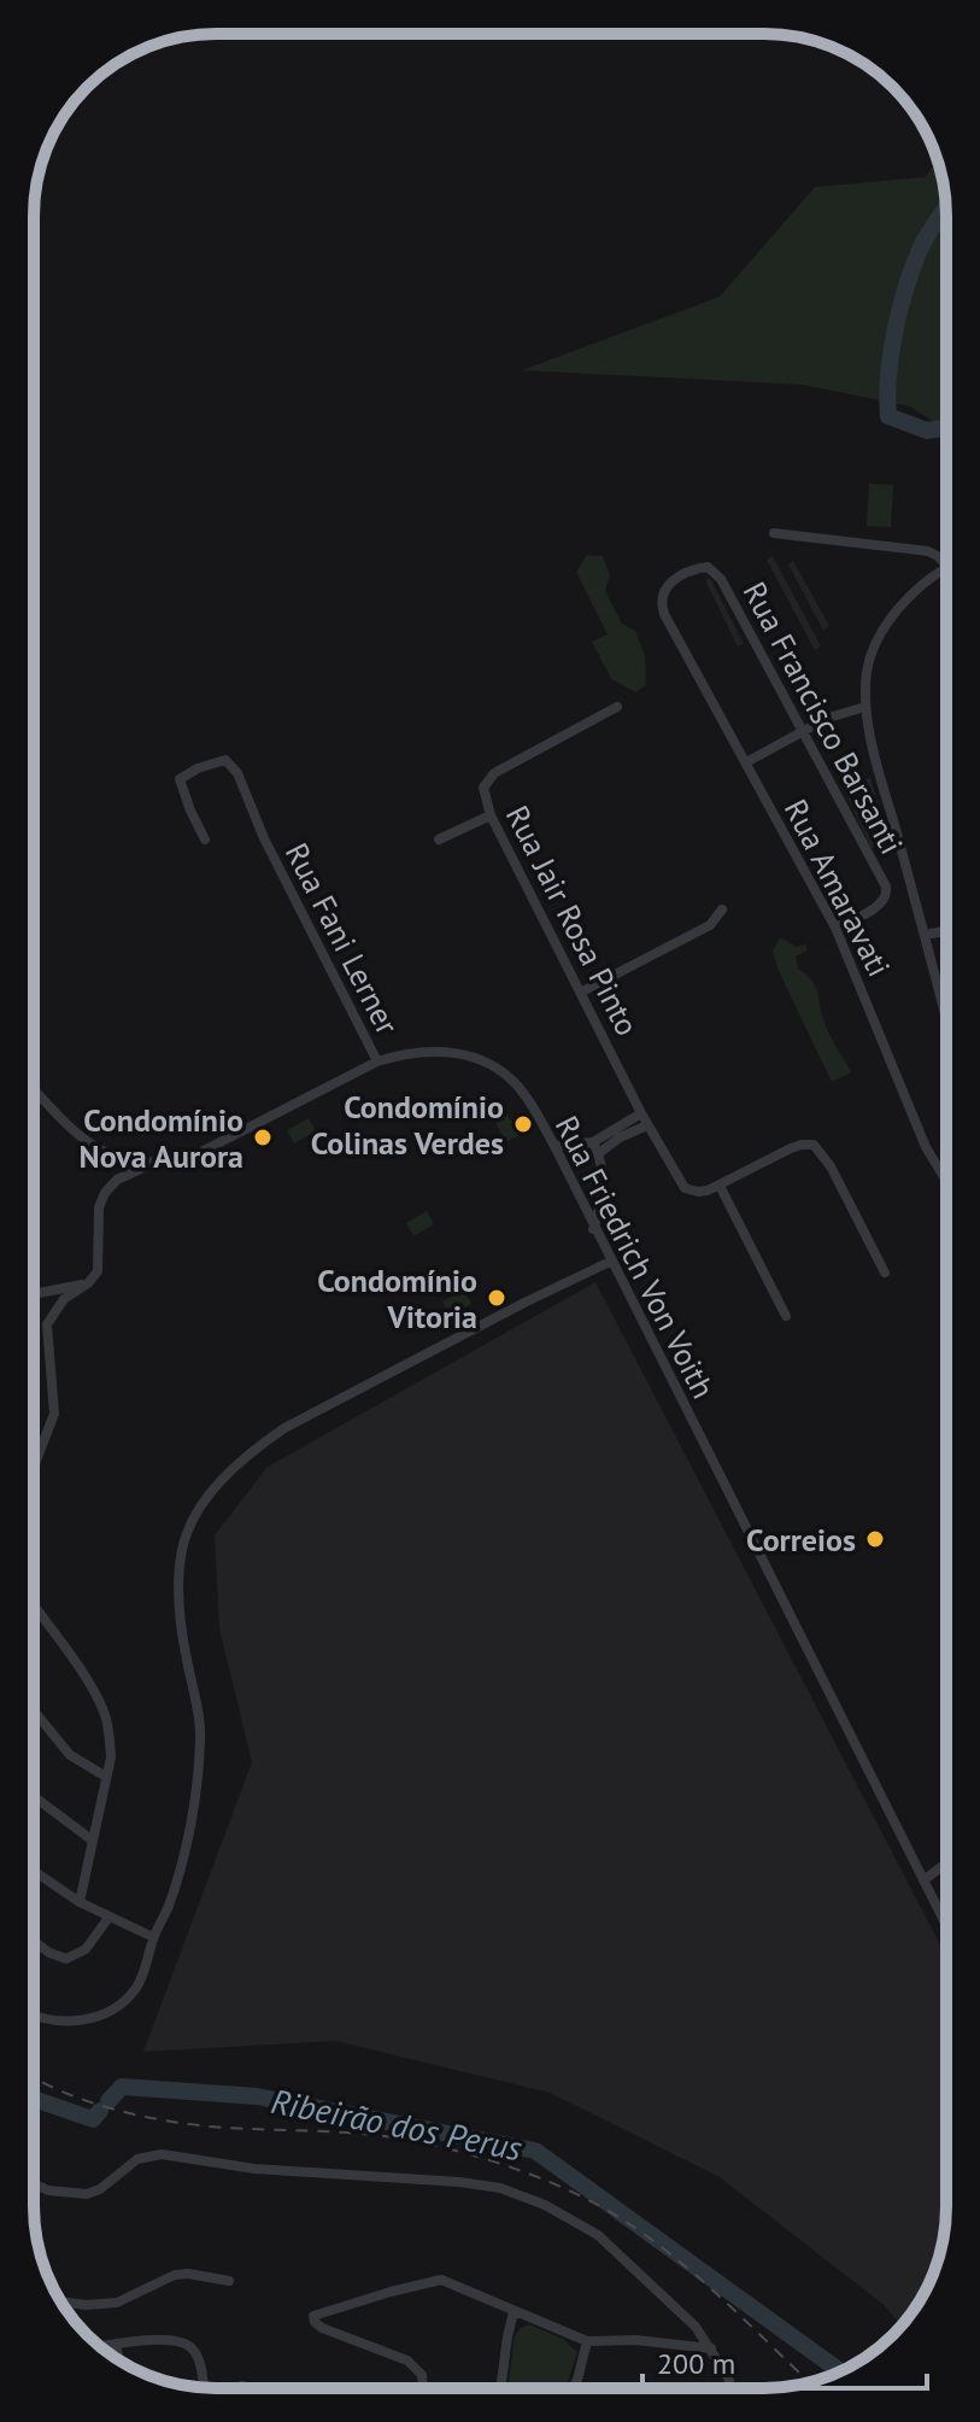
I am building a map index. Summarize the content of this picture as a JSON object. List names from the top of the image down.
{
  "streets": {
    "street": [
      "Rua Francisco Barsanti",
      "Rua Amaravati",
      "Rua Jair Rosa Pinto",
      "Rua Fani Lerner",
      "Rua Friedrich Von Voith"
    ]
  },
  "crossings": [
    ["Rua Francisco Barsanti", "Rua Amaravati"],
    ["Rua Fani Lerner", "Rua Friedrich Von Voith"]
  ],
  "water": ["Ribeirão dos Perus"],
  "places": [
    "Condomínio Colinas Verdes",
    "Condomínio Nova Aurora",
    "Condomínio Vitoria",
    "Correios"
  ],
  "scale_bar": "200 m"
}
